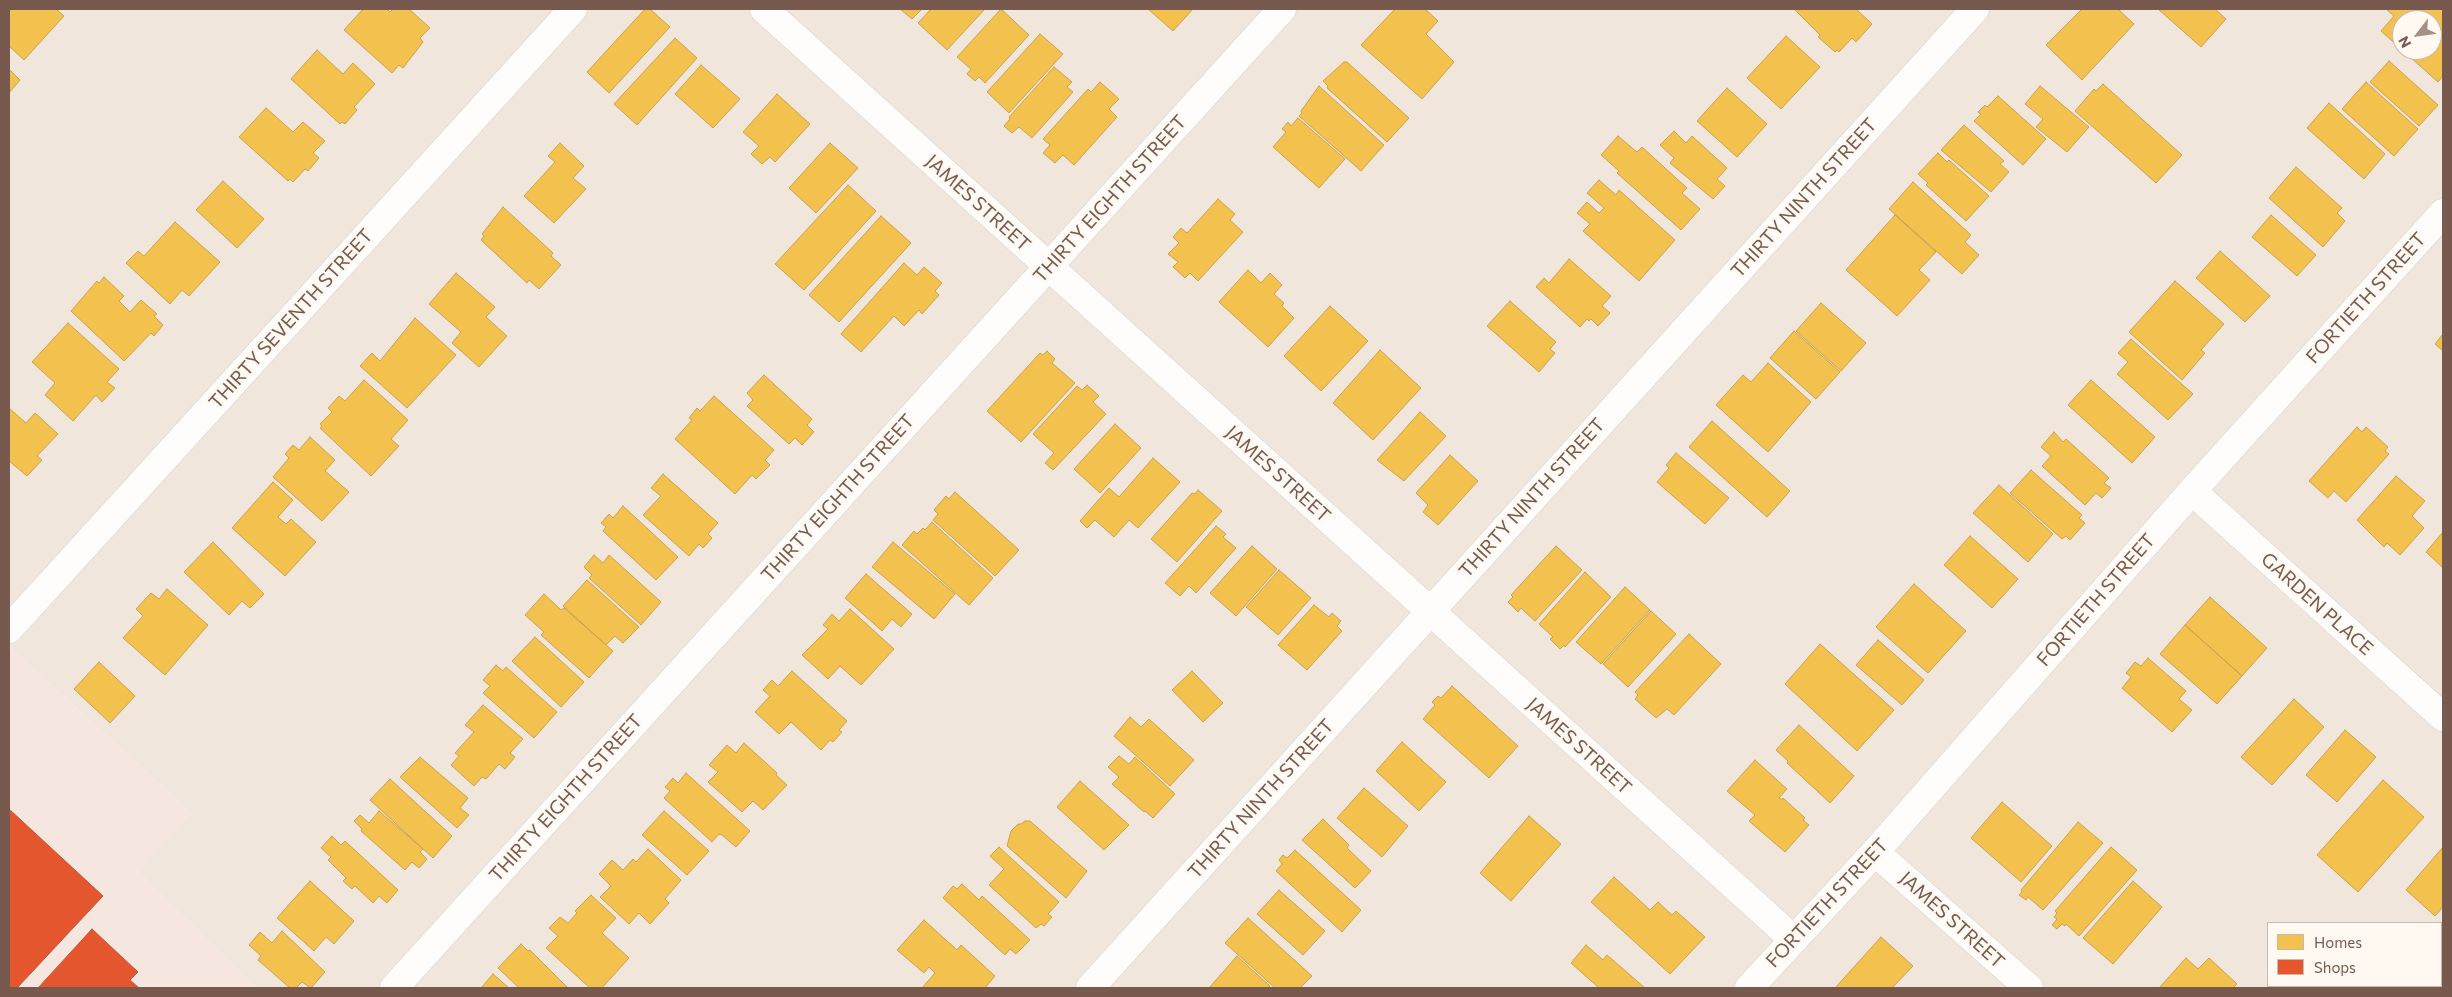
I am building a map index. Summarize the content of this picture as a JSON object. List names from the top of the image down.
{
  "streets": {
    "street": [
      "THIRTY NINTH STREET",
      "THIRTY EIGHTH STREET",
      "JAMES STREET",
      "FORTIETH STREET",
      "THIRTY SEVENTH STREET",
      "GARDEN PLACE"
    ]
  },
  "crossings": [
    ["THIRTY NINTH STREET", "JAMES STREET"],
    ["THIRTY EIGHTH STREET", "JAMES STREET"],
    ["JAMES STREET", "FORTIETH STREET"],
    ["FORTIETH STREET", "GARDEN PLACE"]
  ],
  "legend": ["Homes", "Shops"],
  "north": "bottom left"
}
